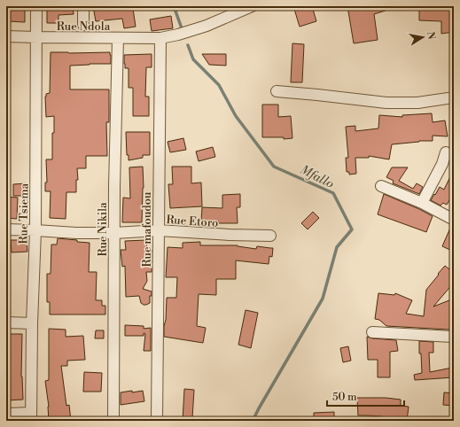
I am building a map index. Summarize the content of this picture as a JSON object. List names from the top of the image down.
{
  "streets": {
    "street": [
      "Rue Ndola",
      "Rue Tsiema",
      "Rue Etoro",
      "Rue Nikila",
      "Rue mafoudou"
    ]
  },
  "crossings": [
    ["Rue Ndola", "Rue Tsiema"],
    ["Rue Ndola", "Rue Nikila"],
    ["Rue Ndola", "Rue mafoudou"],
    ["Rue Tsiema", "Rue Etoro"],
    ["Rue Etoro", "Rue Nikila"],
    ["Rue Etoro", "Rue mafoudou"]
  ],
  "water": ["Mfallo"],
  "scale_bar": "50 m",
  "north": "right"
}
